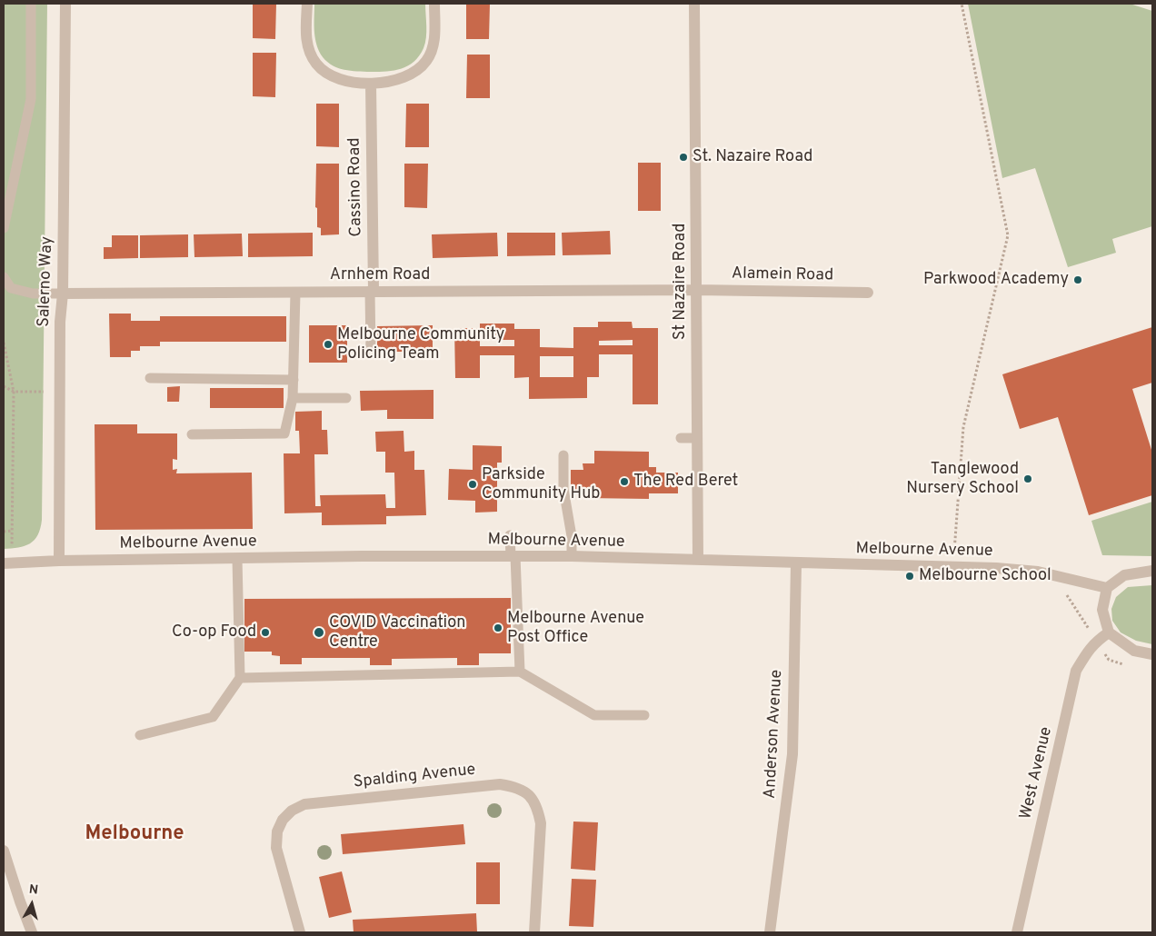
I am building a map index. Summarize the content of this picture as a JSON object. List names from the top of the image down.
{
  "streets": {
    "street": [
      "Cassino Road",
      "Arnhem Road",
      "Alamein Road",
      "Salerno Way",
      "St Nazaire Road",
      "Melbourne Avenue",
      "Anderson Avenue",
      "West Avenue",
      "Spalding Avenue"
    ]
  },
  "crossings": [
    ["Cassino Road", "Arnhem Road"],
    ["Arnhem Road", "Alamein Road"],
    ["Arnhem Road", "Salerno Way"],
    ["Arnhem Road", "St Nazaire Road"],
    ["Alamein Road", "St Nazaire Road"],
    ["Salerno Way", "Melbourne Avenue"],
    ["St Nazaire Road", "Melbourne Avenue"],
    ["Melbourne Avenue", "Anderson Avenue"]
  ],
  "districts": ["Melbourne"],
  "places": [
    "St. Nazaire Road",
    "Parkwood Academy",
    "Melbourne Community Policing Team",
    "Tanglewood Nursery School",
    "The Red Beret",
    "Parkside Community Hub",
    "Melbourne School",
    "Melbourne Avenue Post Office",
    "Co-op Food",
    "COVID Vaccination Centre"
  ],
  "north": "top"
}
